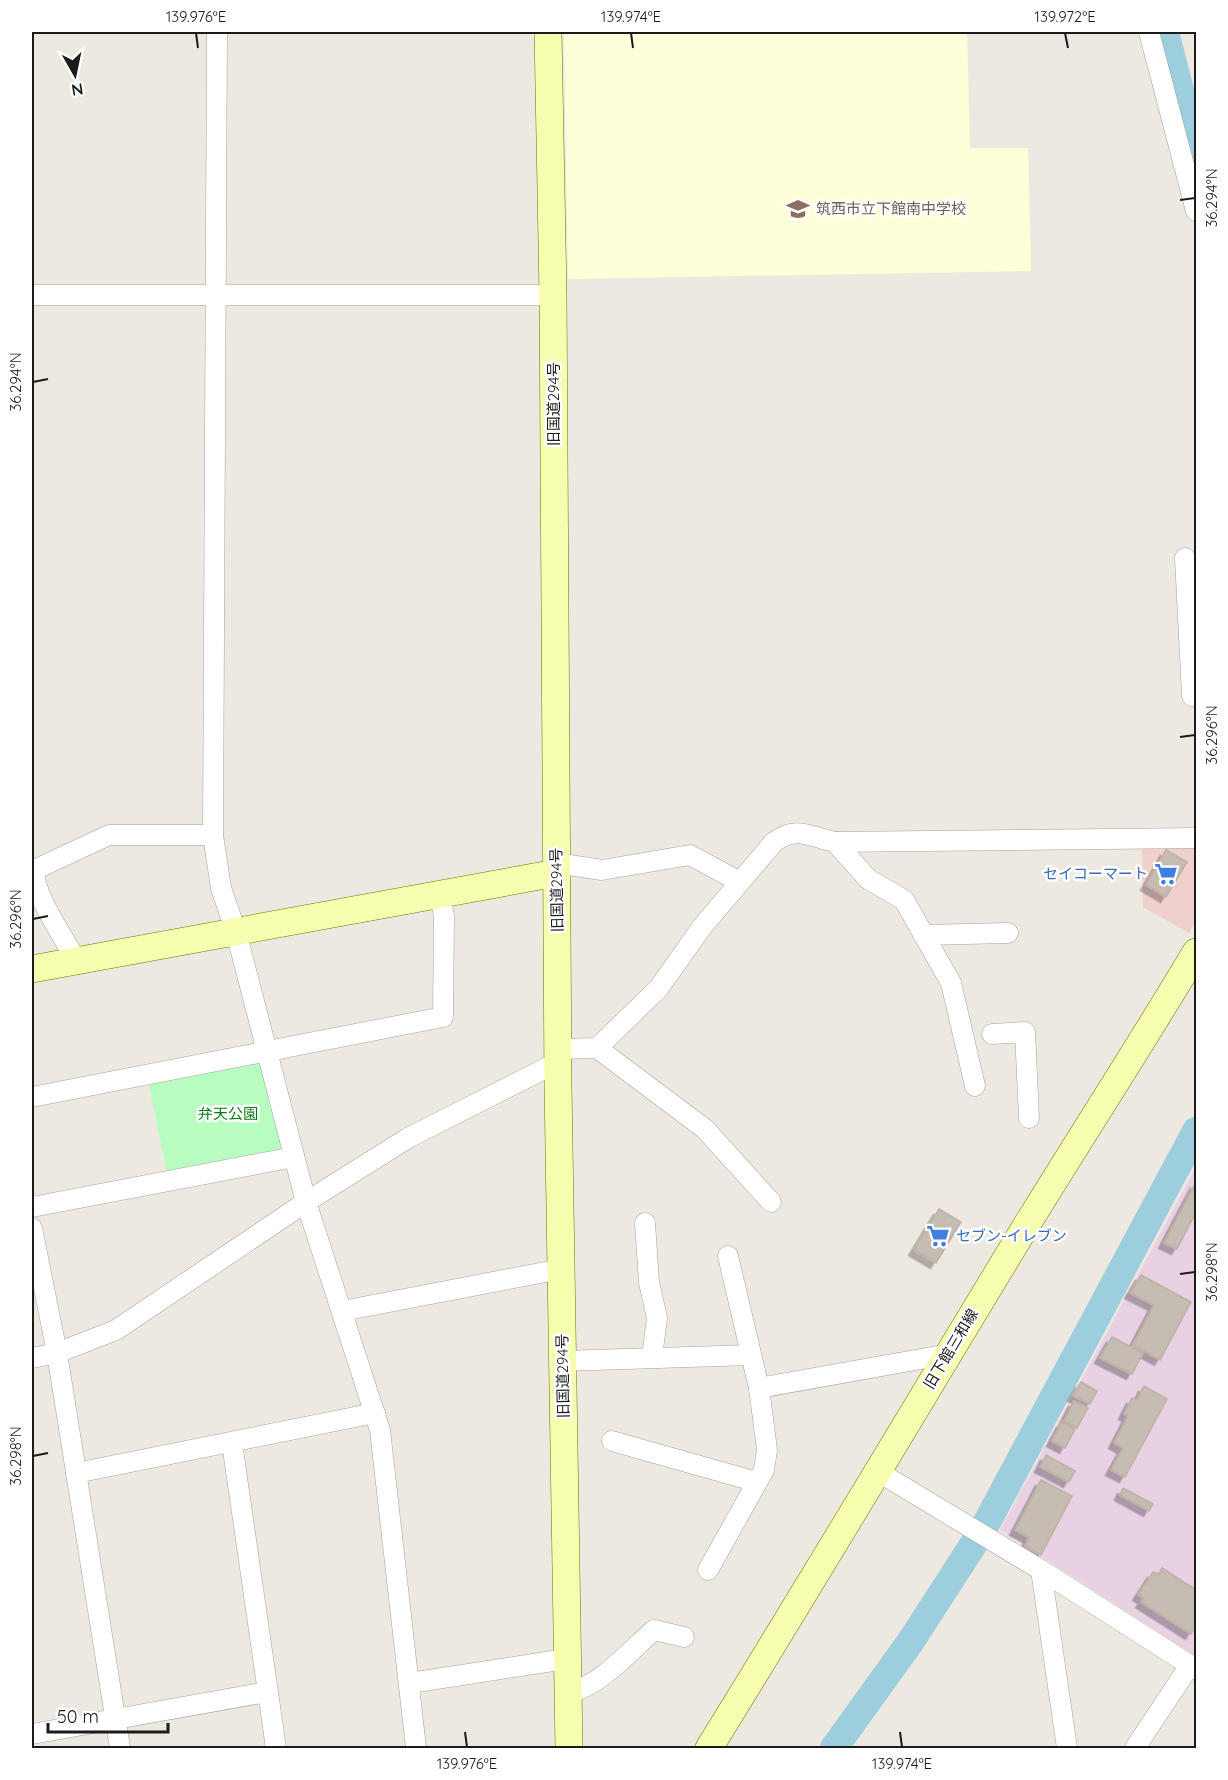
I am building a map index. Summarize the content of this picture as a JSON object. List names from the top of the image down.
{
  "streets": {
    "street": ["旧国道294号", "旧下館三和線"]
  },
  "parks": ["弁天公園"],
  "places": {
    "school or university": ["筑西市立下館南中学校"],
    "supermarket": ["セイコーマート", "セブン-イレブン"]
  },
  "scale_bar": "50 m",
  "north": "bottom",
  "coordinates": [
    "139.976°E",
    "139.974°E",
    "139.972°E",
    "36.294°N",
    "36.296°N",
    "36.298°N"
  ]
}
